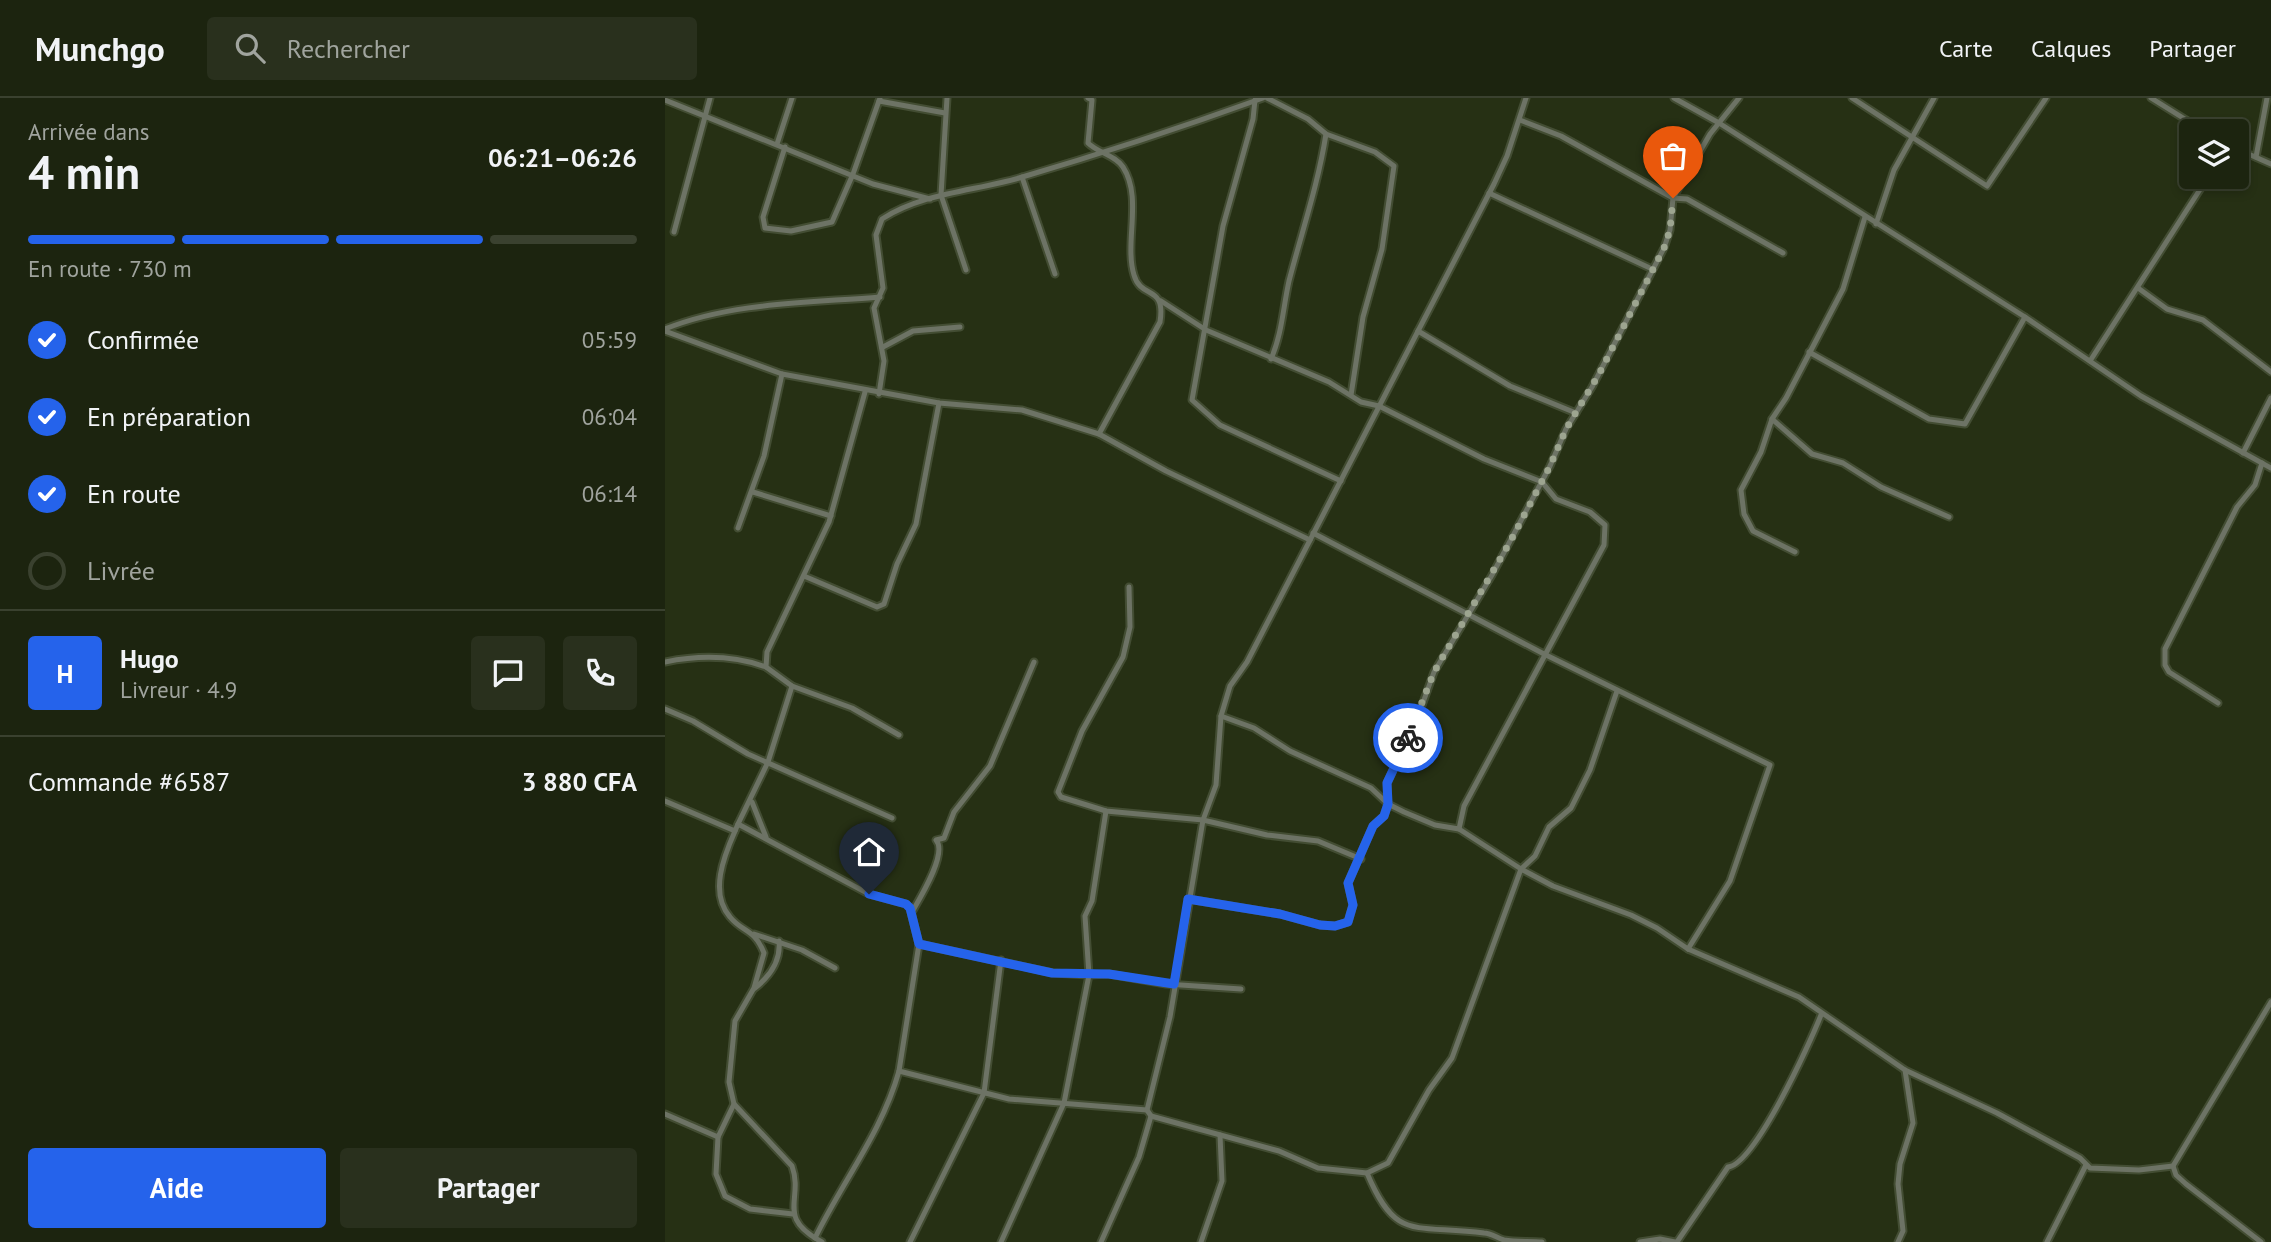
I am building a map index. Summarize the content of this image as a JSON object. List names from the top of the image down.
{
  "page": {
    "header": "Munchgo",
    "search": "Rechercher",
    "nav": ["Carte", "Calques", "Partager"],
    "heading": ["4 min", "Arrivée dans", "06:21–06:26"],
    "panel": [
      "Hugo",
      "Livreur · 4.9",
      "Commande #6587",
      "3 880 CFA"
    ],
    "bar": "En route · 730 m",
    "list": [
      ["Confirmée", "05:59"],
      ["En préparation", "06:04"],
      ["En route", "06:14"],
      "Livrée"
    ],
    "round": "H",
    "buttons": ["Aide", "Partager"]
  }
}
